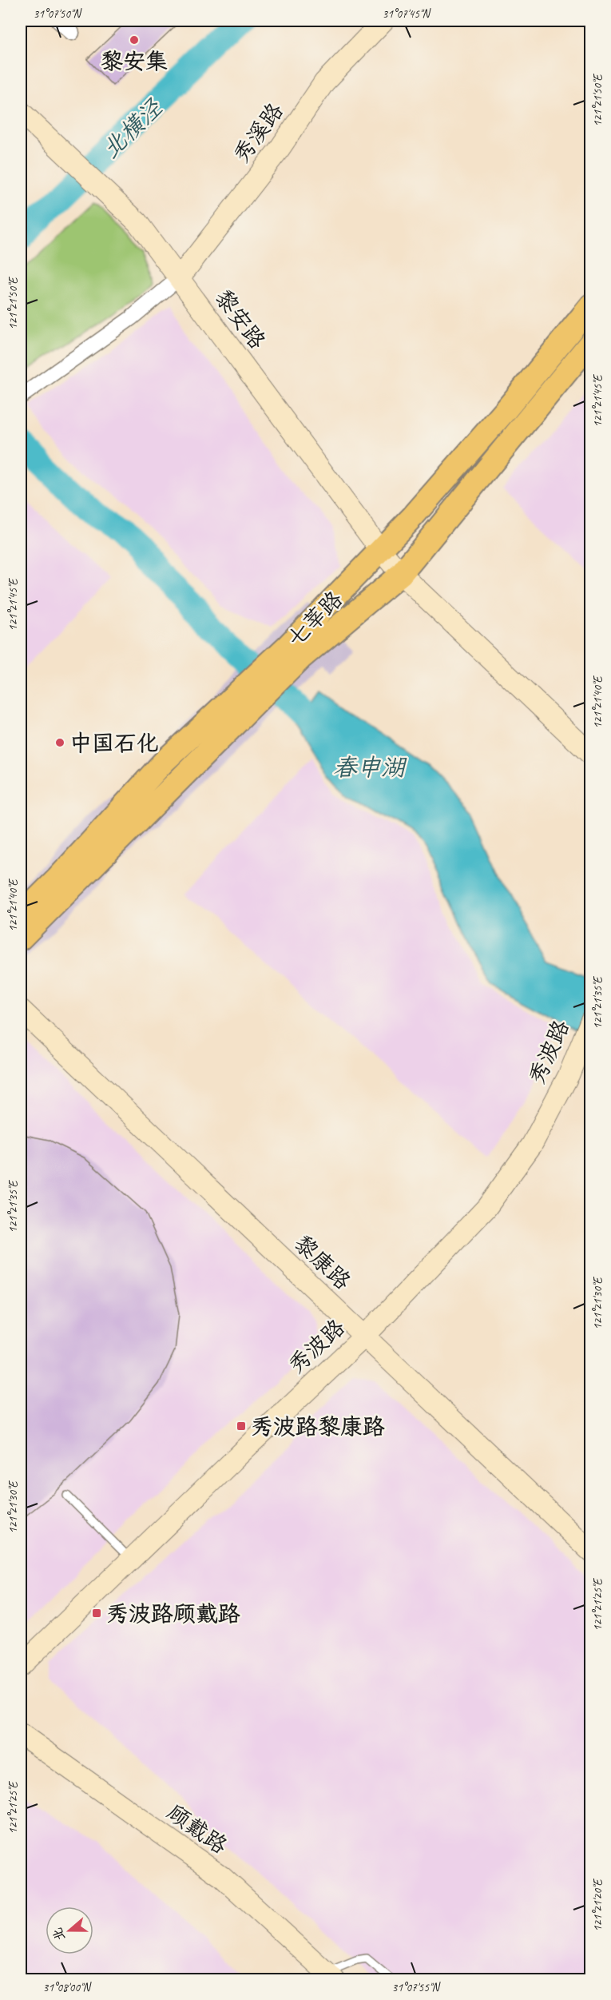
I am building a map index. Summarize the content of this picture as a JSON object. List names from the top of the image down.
{
  "streets": {
    "main road": ["七莘路"],
    "street": [
      "秀溪路",
      "黎安路",
      "秀波路",
      "黎康路",
      "顾戴路"
    ]
  },
  "crossings": [
    ["秀溪路", "黎安路"],
    ["黎安路", "七莘路"],
    ["秀波路", "黎康路"]
  ],
  "water": ["北横泾", "春申湖"],
  "places": {
    "other": ["黎安集", "中国石化"],
    "transit": ["秀波路黎康路", "秀波路顾戴路"]
  },
  "north": "left",
  "coordinates": [
    "31°07'50\"N",
    "31°07'45\"N",
    "121°21'50\"E",
    "121°21'45\"E",
    "121°21'40\"E",
    "121°21'35\"E",
    "121°21'30\"E",
    "121°21'25\"E",
    "121°21'20\"E",
    "31°08'00\"N",
    "31°07'55\"N"
  ]
}
